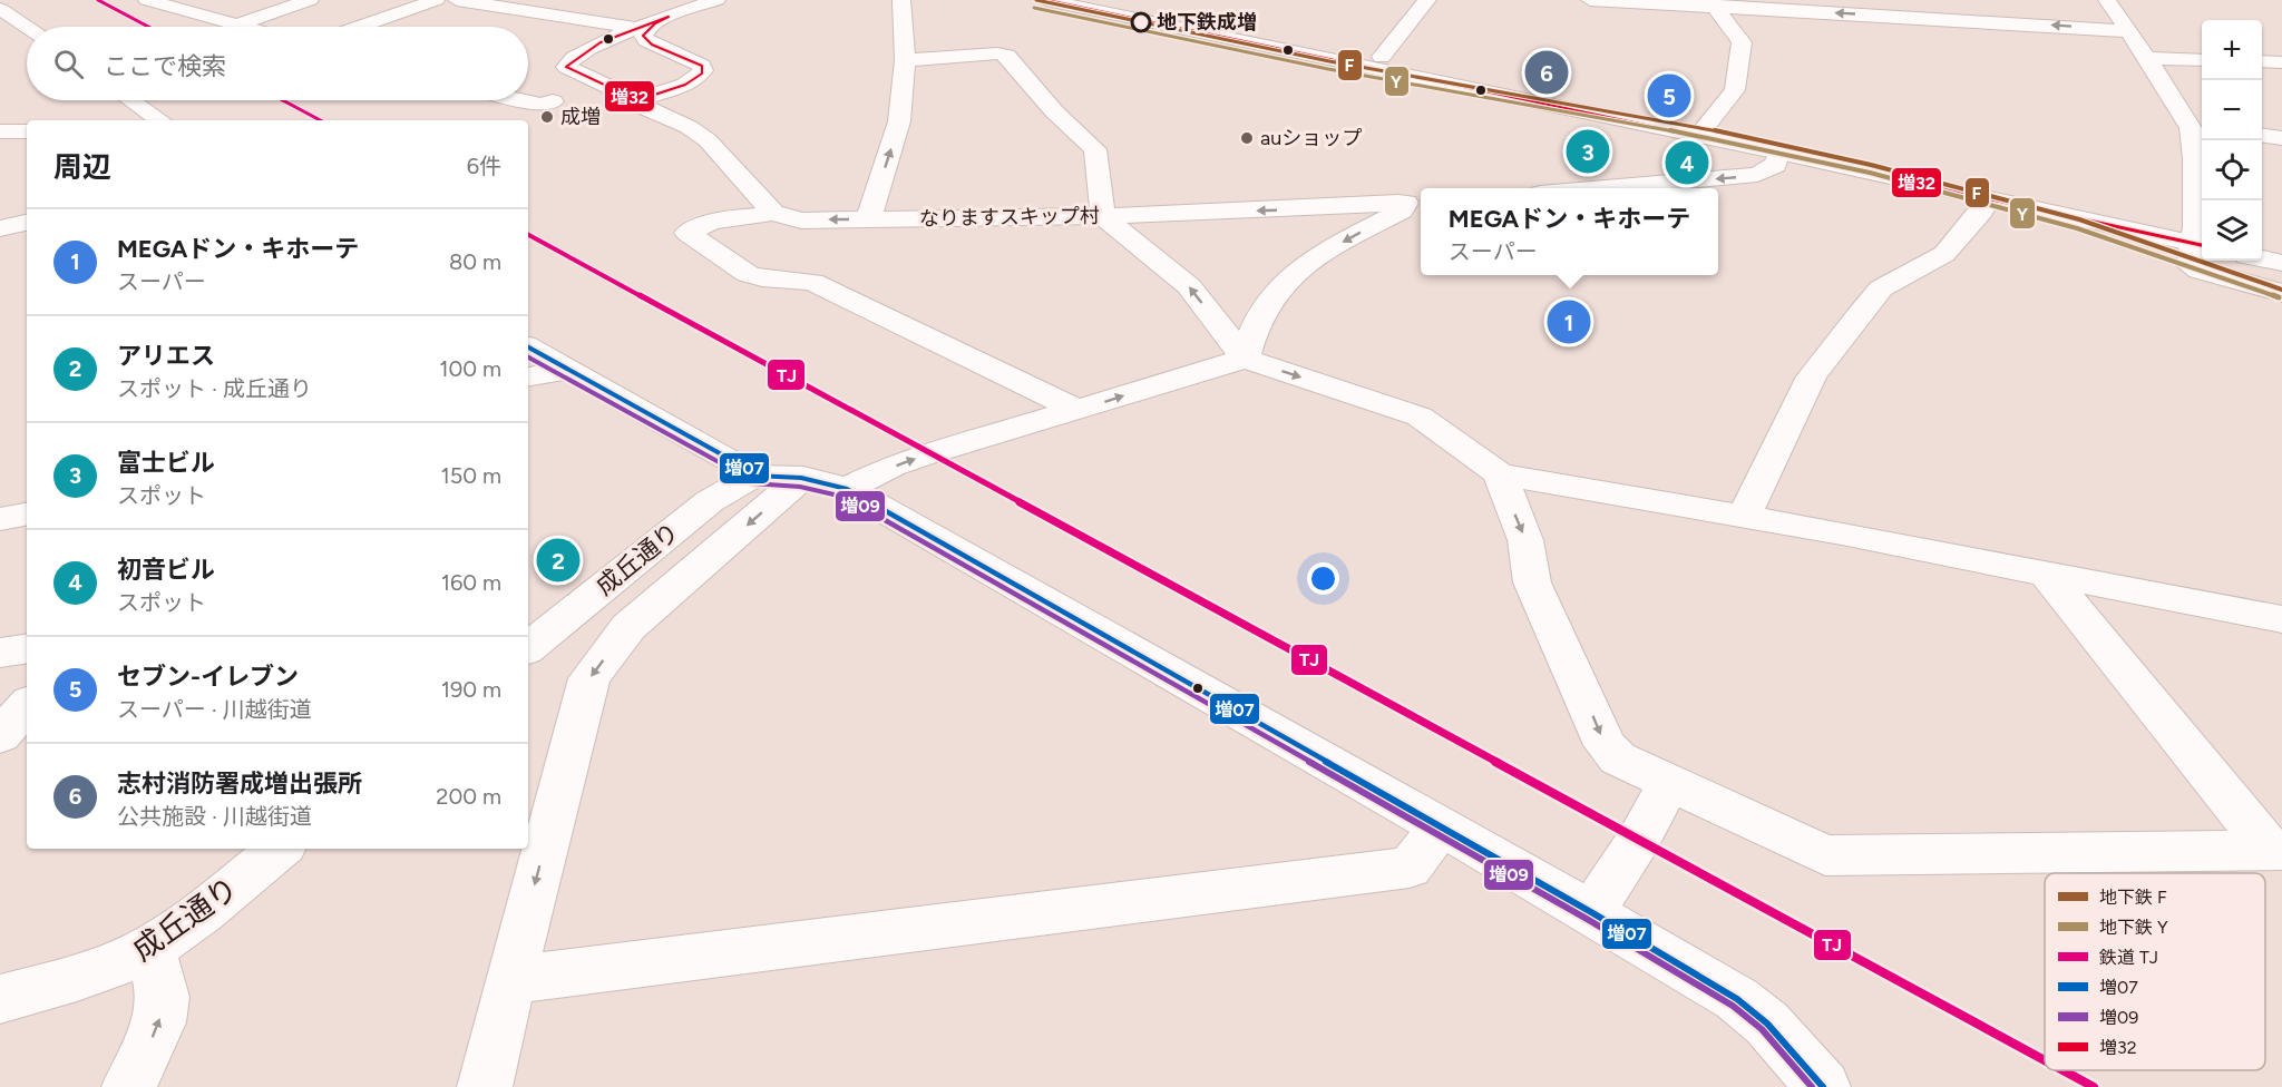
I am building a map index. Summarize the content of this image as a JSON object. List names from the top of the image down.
{
  "streets": {
    "main road": ["なりますスキップ村", "成丘通り"]
  },
  "places": ["地下鉄成増", "成増", "auショップ"],
  "lines": [
    "metro line F",
    "rail line TJ",
    "transit line 増32",
    "metro line Y",
    "transit line 増07",
    "transit line 増09"
  ],
  "legend": [
    "地下鉄 F",
    "地下鉄 Y",
    "鉄道 TJ",
    "増07",
    "増09",
    "増32"
  ],
  "page": {
    "map_buttons": ["+", "−"],
    "search": "ここで検索",
    "pins": [
      "6",
      "5",
      "3",
      "4",
      "1",
      "2"
    ],
    "heading": ["周辺", "6件"],
    "popup": ["MEGAドン・キホーテ", "スーパー"],
    "list": [
      {
        "mark": "1",
        "name": "MEGAドン・キホーテ",
        "note": "スーパー",
        "value": "80 m"
      },
      {
        "mark": "2",
        "name": "アリエス",
        "note": "スポット · 成丘通り",
        "value": "100 m"
      },
      {
        "mark": "3",
        "name": "富士ビル",
        "note": "スポット",
        "value": "150 m"
      },
      {
        "mark": "4",
        "name": "初音ビル",
        "note": "スポット",
        "value": "160 m"
      },
      {
        "mark": "5",
        "name": "セブン-イレブン",
        "note": "スーパー · 川越街道",
        "value": "190 m"
      },
      {
        "mark": "6",
        "name": "志村消防署成増出張所",
        "note": "公共施設 · 川越街道",
        "value": "200 m"
      }
    ]
  }
}
